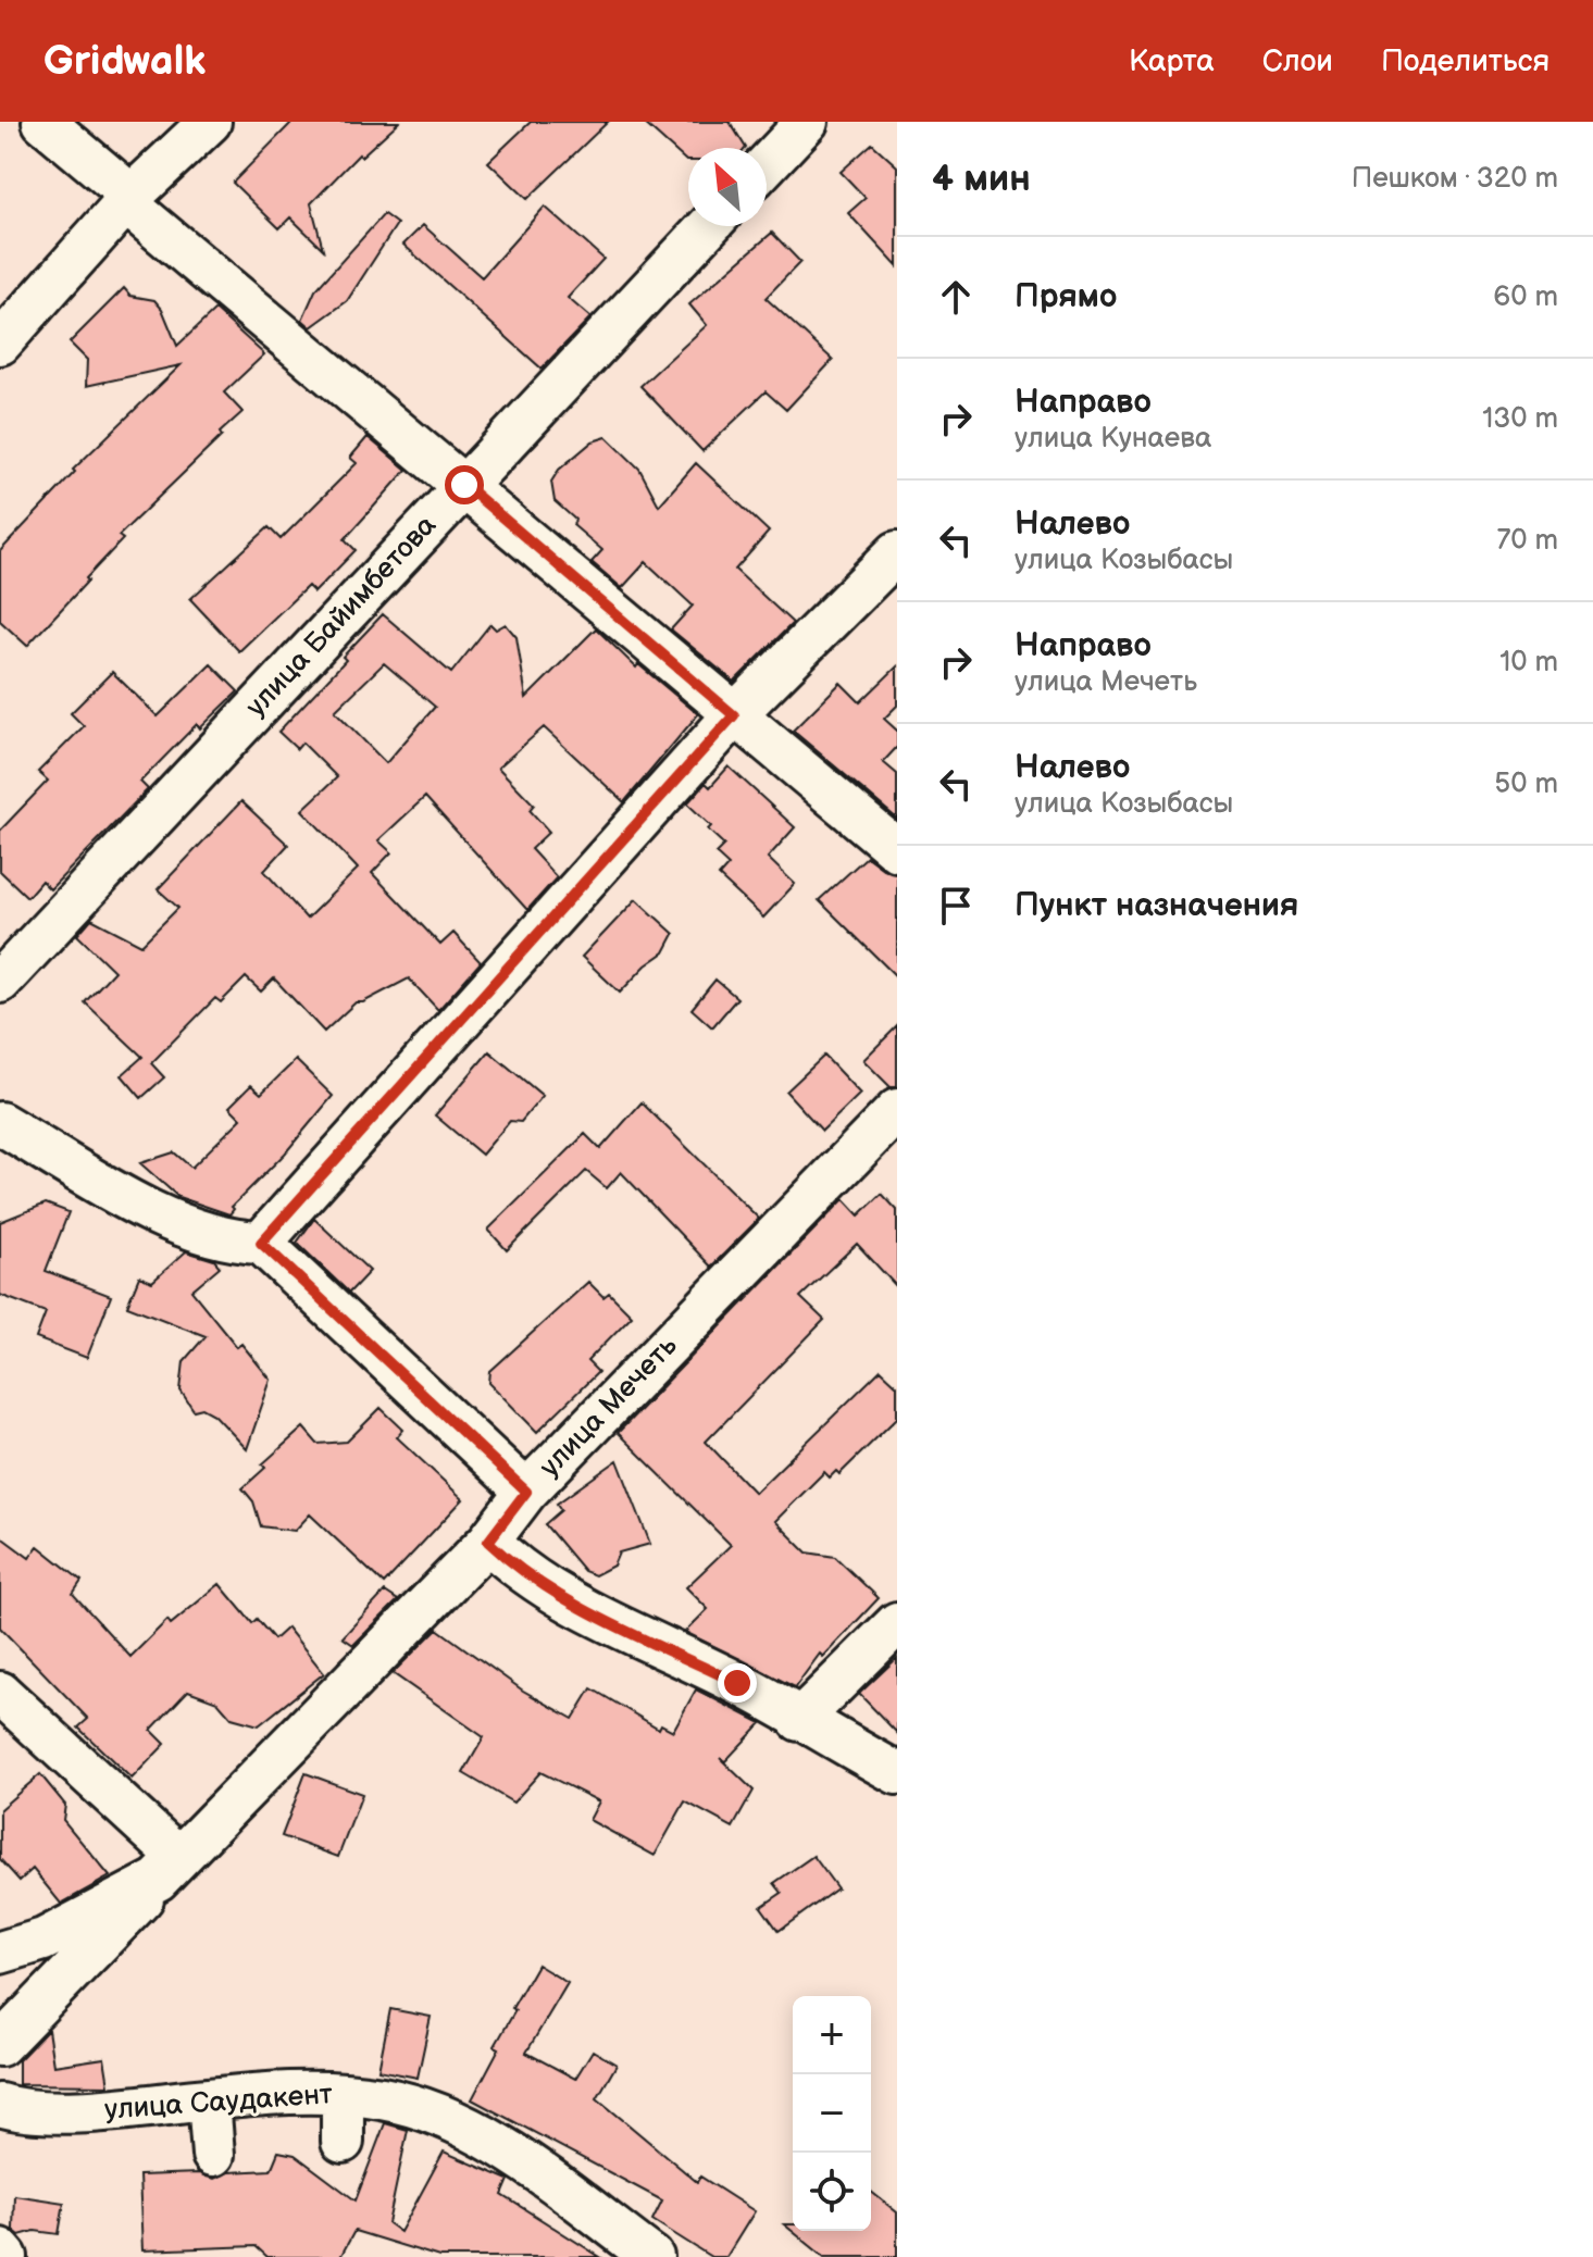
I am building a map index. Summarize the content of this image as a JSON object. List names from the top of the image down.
{
  "streets": {
    "street": ["улица Байимбетова", "улица Мечеть", "улица Саудакент"]
  },
  "north": "top left",
  "page": {
    "header": "Gridwalk",
    "nav": ["Карта", "Слои", "Поделиться"],
    "heading": ["4 мин", "Пешком · 320 m"],
    "list": [
      ["Прямо", "60 m"],
      ["Направо", "улица Кунаева", "130 m"],
      ["Налево", "улица Козыбасы", "70 m"],
      ["Направо", "улица Мечеть", "10 m"],
      ["Налево", "улица Козыбасы", "50 m"],
      "Пункт назначения"
    ],
    "map_buttons": ["+", "−"]
  }
}
